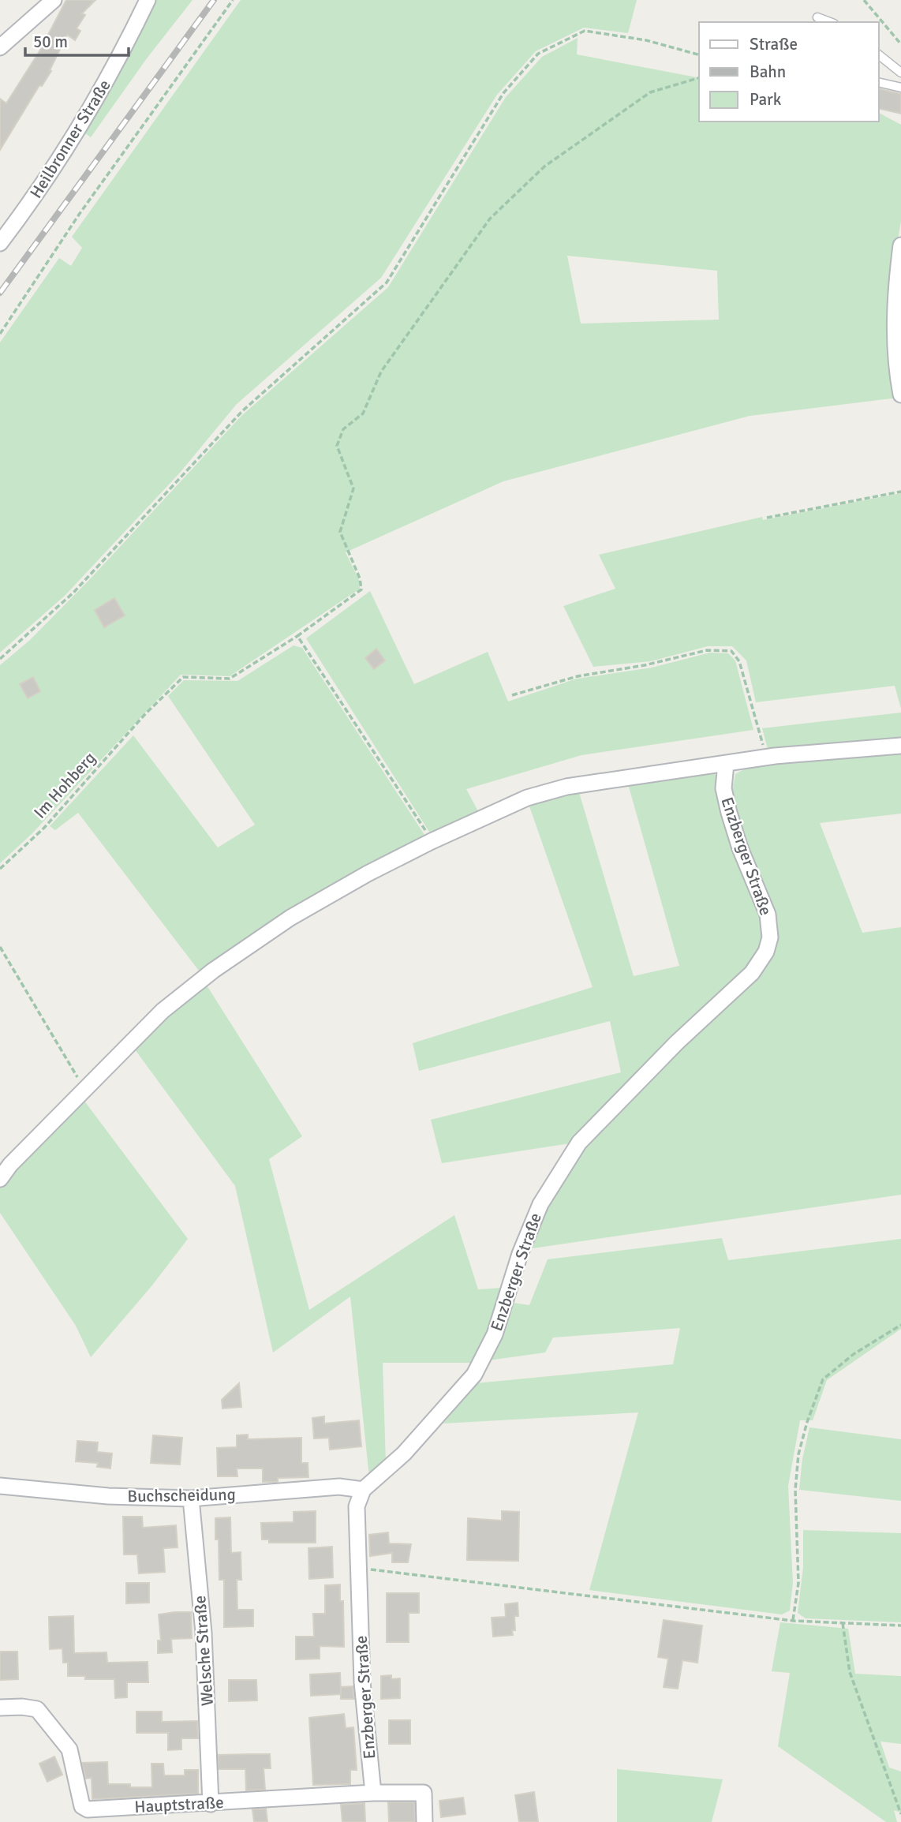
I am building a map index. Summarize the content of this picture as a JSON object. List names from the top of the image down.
{
  "streets": {
    "street": [
      "Heilbronner Straße",
      "Enzberger Straße",
      "Buchscheidung",
      "Welsche Straße",
      "Hauptstraße"
    ],
    "path": ["Im Hohberg"]
  },
  "crossings": [
    ["Enzberger Straße", "Buchscheidung"],
    ["Enzberger Straße", "Hauptstraße"],
    ["Buchscheidung", "Welsche Straße"],
    ["Welsche Straße", "Hauptstraße"]
  ],
  "legend": ["Straße", "Bahn", "Park"],
  "scale_bar": "50 m"
}
